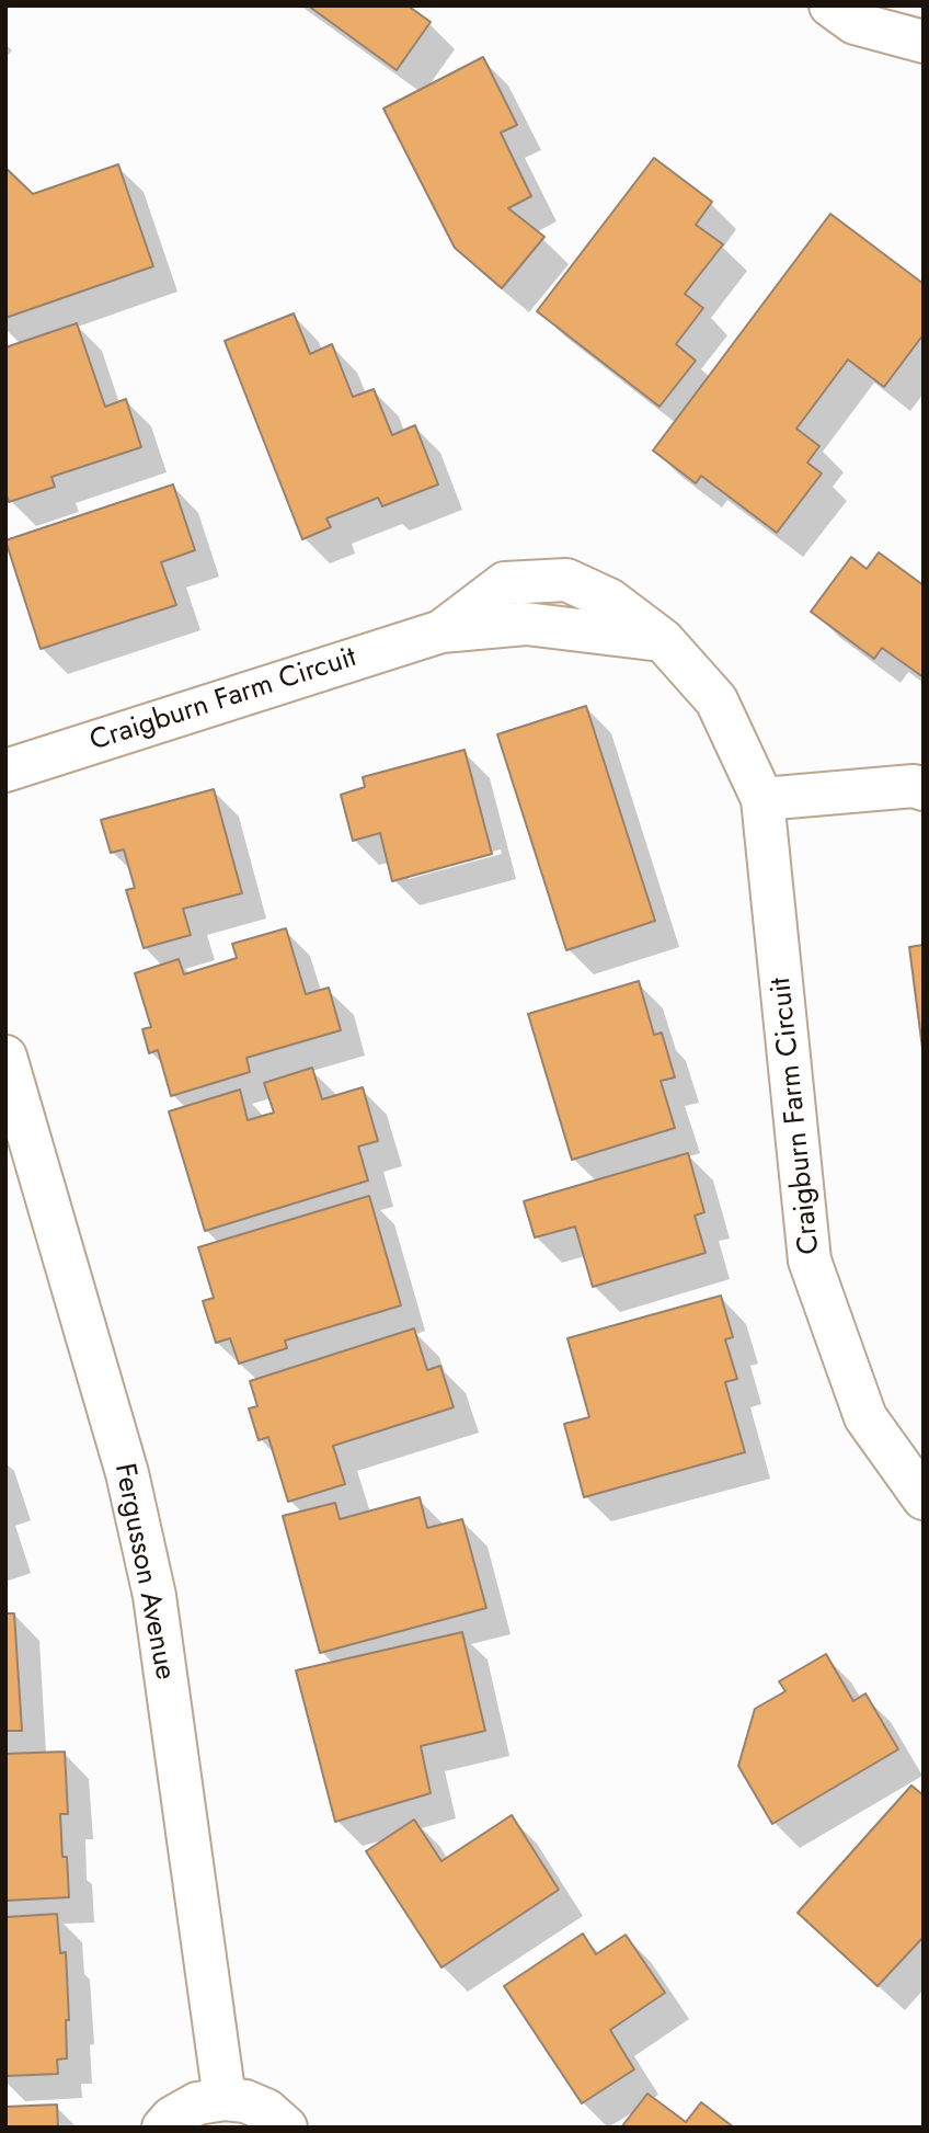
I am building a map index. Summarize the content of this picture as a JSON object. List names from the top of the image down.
{
  "streets": {
    "street": ["Craigburn Farm Circuit", "Fergusson Avenue"]
  }
}
